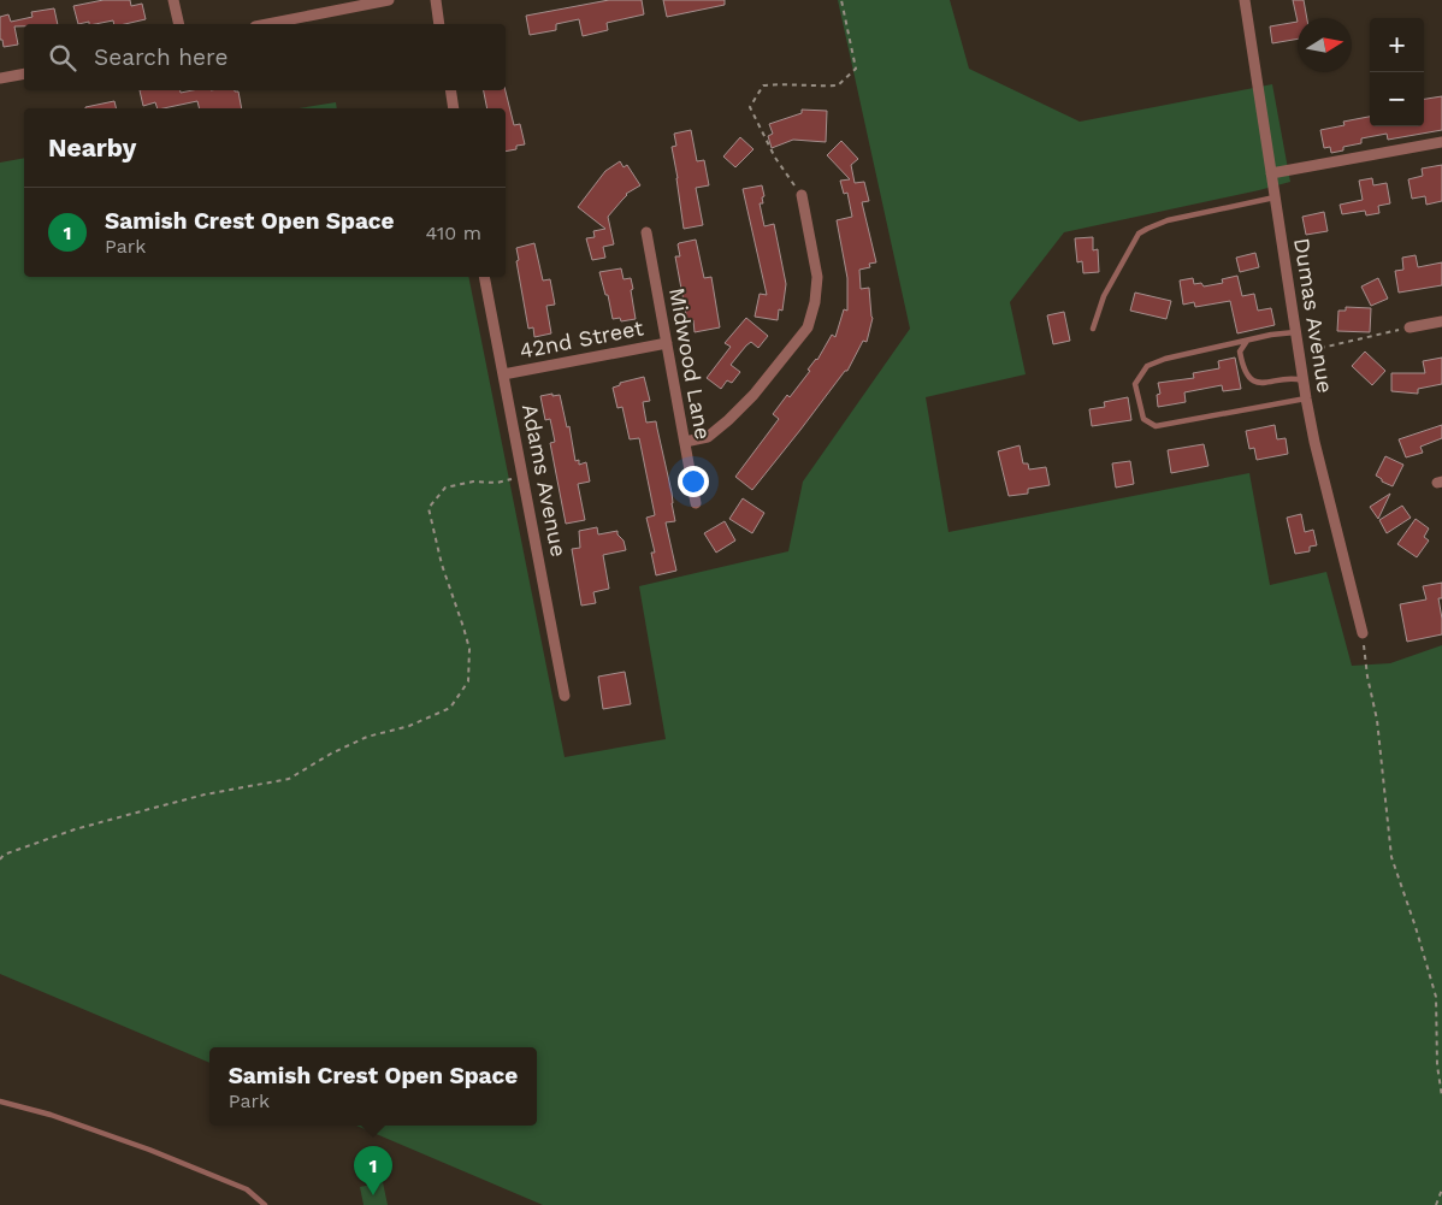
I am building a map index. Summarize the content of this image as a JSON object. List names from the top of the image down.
{
  "streets": {
    "street": [
      "Dumas Avenue",
      "42nd Street",
      "Midwood Lane",
      "Adams Avenue"
    ]
  },
  "crossings": [
    ["42nd Street", "Midwood Lane"],
    ["42nd Street", "Adams Avenue"]
  ],
  "north": "right",
  "page": {
    "map_buttons": ["+", "−"],
    "search": "Search here",
    "heading": "Nearby",
    "list": [
      {
        "mark": "1",
        "name": "Samish Crest Open Space",
        "note": "Park",
        "value": "410 m"
      }
    ],
    "popup": ["Samish Crest Open Space", "Park"],
    "pins": "1"
  }
}
